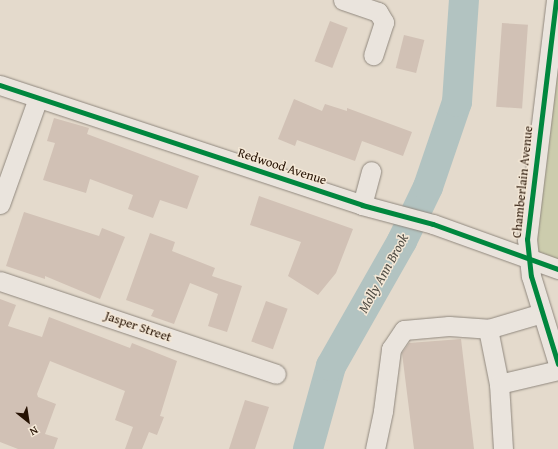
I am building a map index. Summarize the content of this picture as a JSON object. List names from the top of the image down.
{
  "streets": {
    "street": ["Redwood Avenue", "Chamberlain Avenue", "Jasper Street"]
  },
  "crossings": [
    ["Redwood Avenue", "Chamberlain Avenue"]
  ],
  "water": ["Molly Ann Brook"],
  "north": "bottom right"
}
